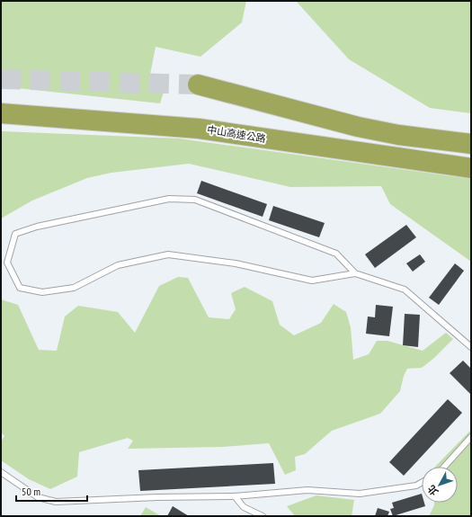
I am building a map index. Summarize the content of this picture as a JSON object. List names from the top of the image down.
{
  "streets": {
    "highway": ["中山高速公路"]
  },
  "scale_bar": "50 m",
  "north": "bottom left"
}
